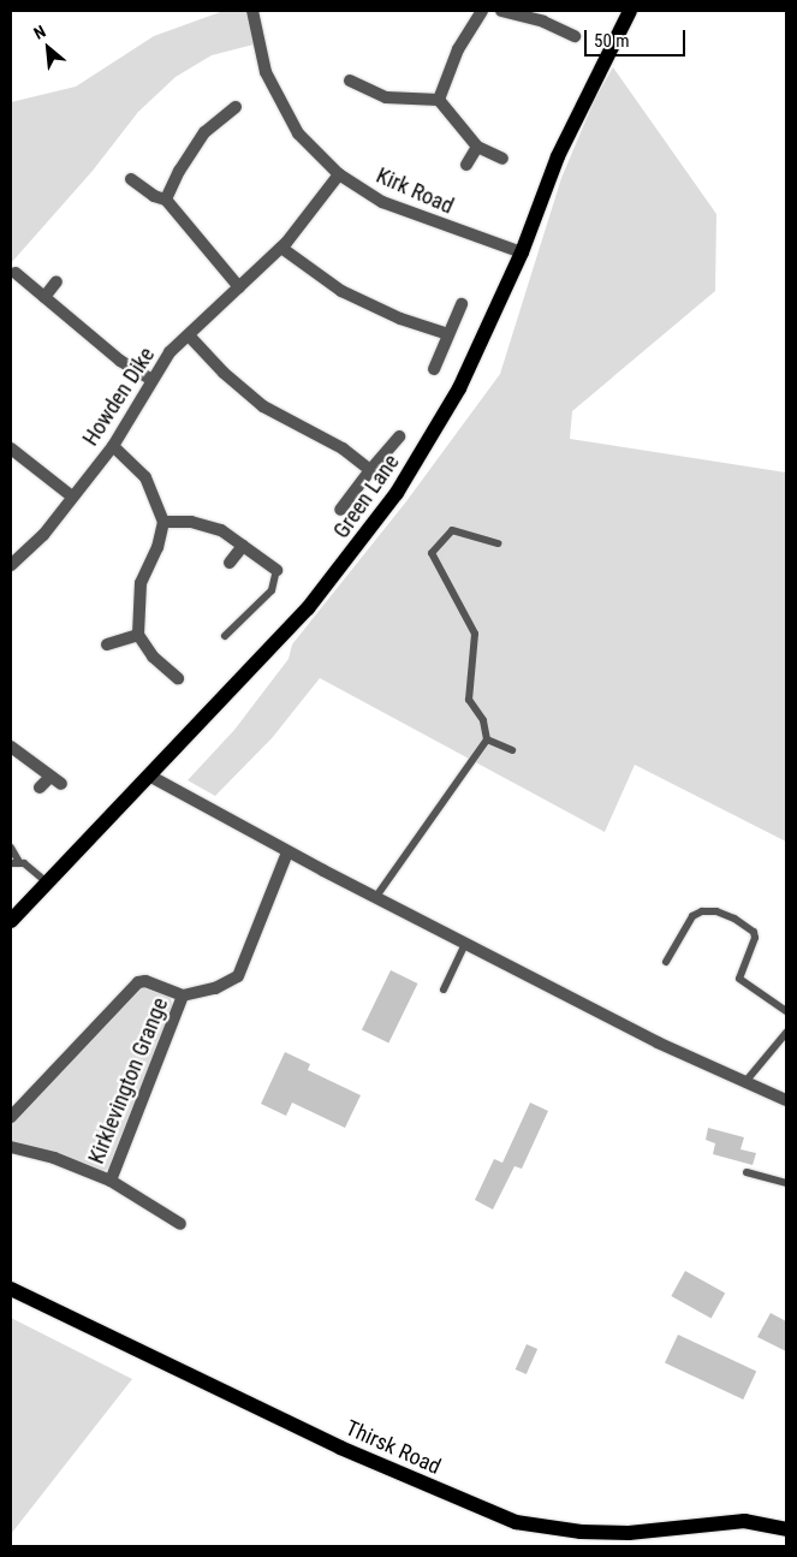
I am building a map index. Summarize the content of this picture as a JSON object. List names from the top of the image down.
{
  "streets": {
    "main road": ["Green Lane", "Thirsk Road"],
    "street": ["Kirk Road", "Howden Dike", "Kirklevington Grange"]
  },
  "crossings": [
    ["Kirk Road", "Howden Dike"],
    ["Kirk Road", "Green Lane"]
  ],
  "scale_bar": "50 m",
  "north": "top left"
}
